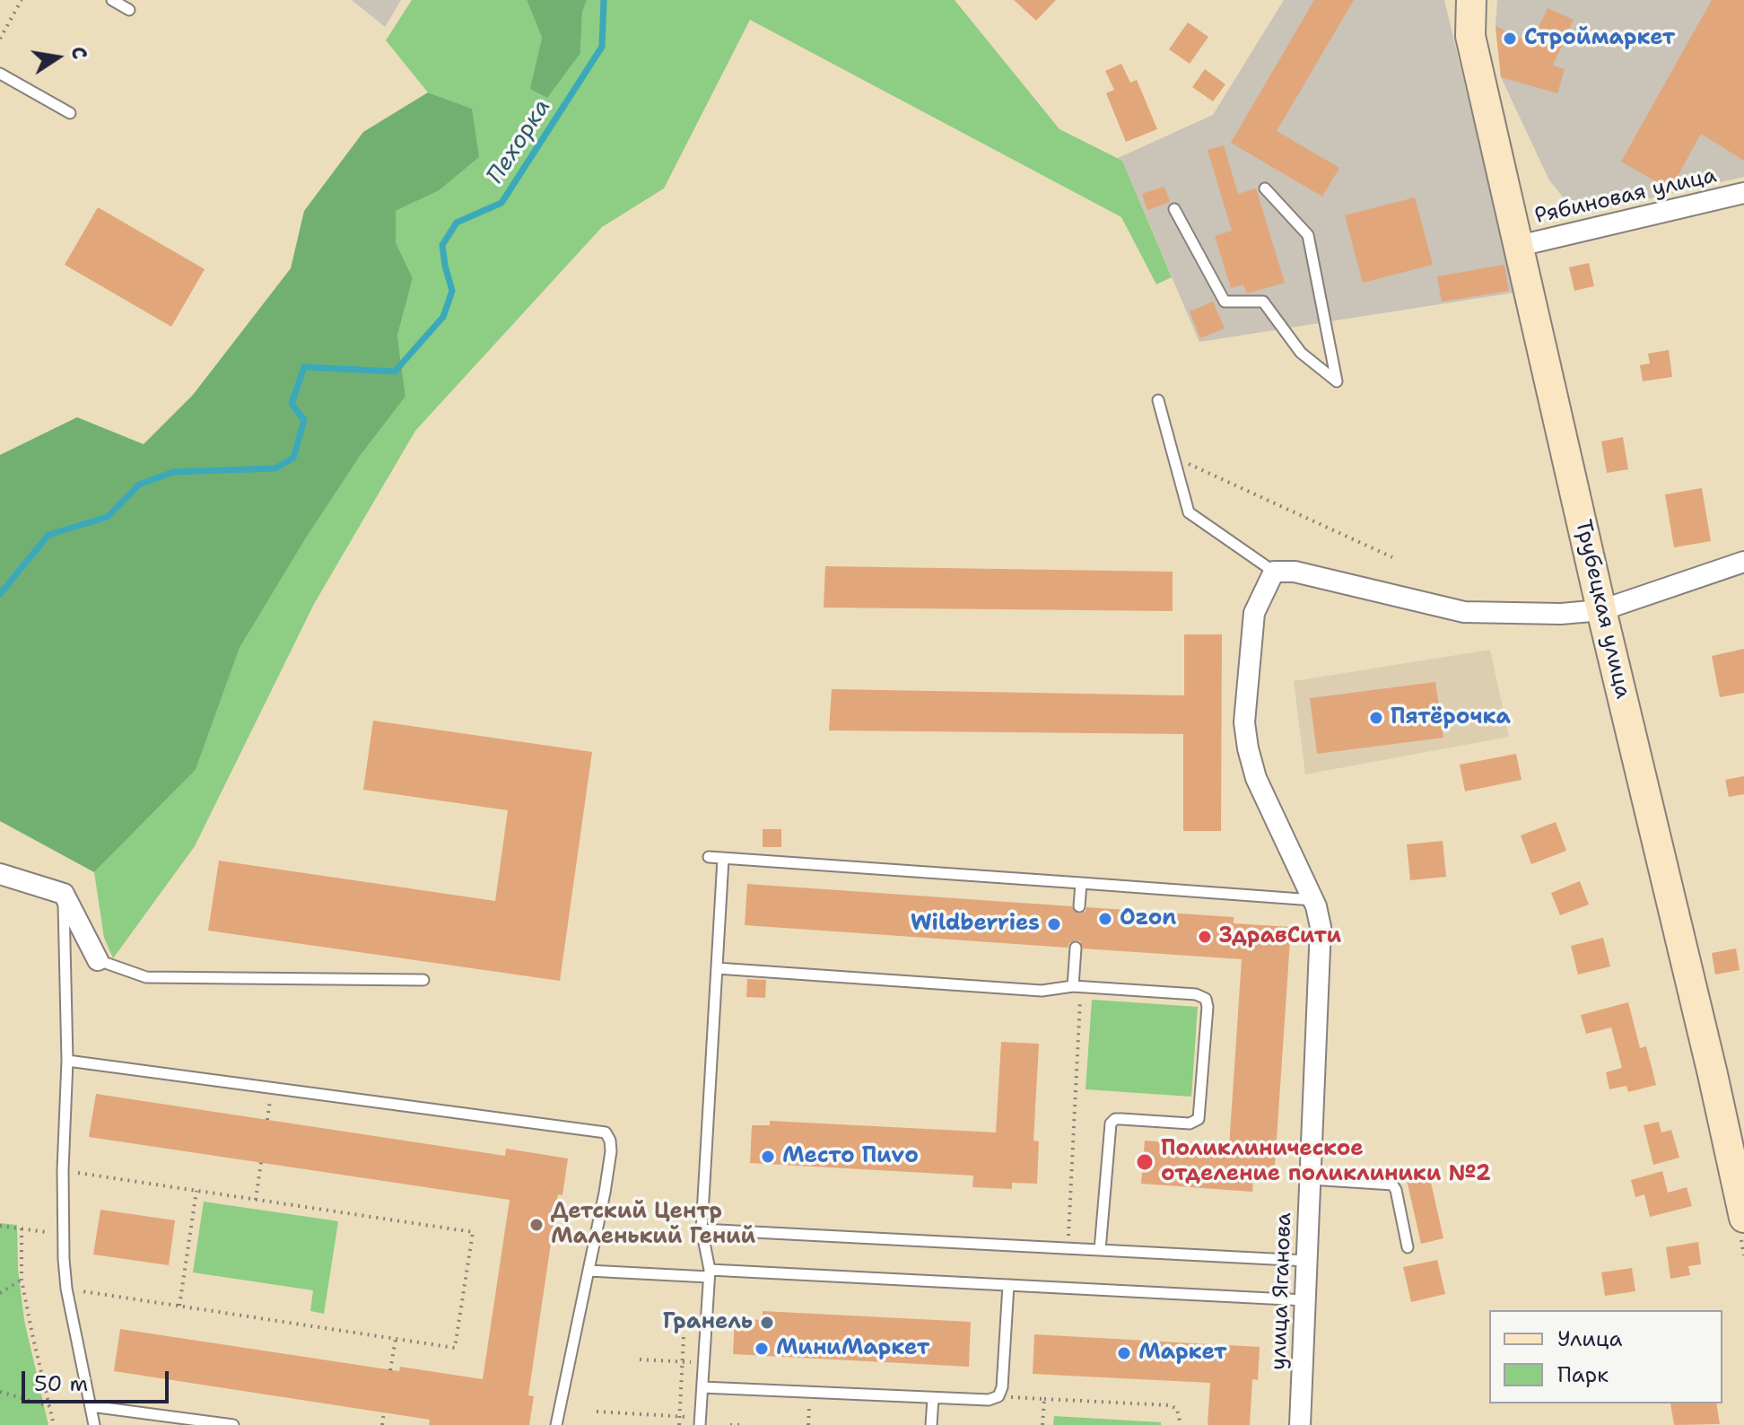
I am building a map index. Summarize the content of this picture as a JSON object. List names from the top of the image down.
{
  "streets": {
    "main road": ["Трубецкая улица"],
    "street": ["Рябиновая улица", "улица Яганова"]
  },
  "crossings": [
    ["Рябиновая улица", "Трубецкая улица"]
  ],
  "water": ["Пехорка"],
  "places": [
    "Строймаркет",
    "Пятёрочка",
    "Ozon",
    "Wildberries",
    "ЗдравСити",
    "Место Пиvо",
    "Поликлиническое отделение поликлиники №2",
    "Детский Центр Маленький Гений",
    "Гранель",
    "МиниМаркет",
    "Маркет"
  ],
  "legend": ["Улица", "Парк"],
  "scale_bar": "50 m",
  "north": "right"
}
